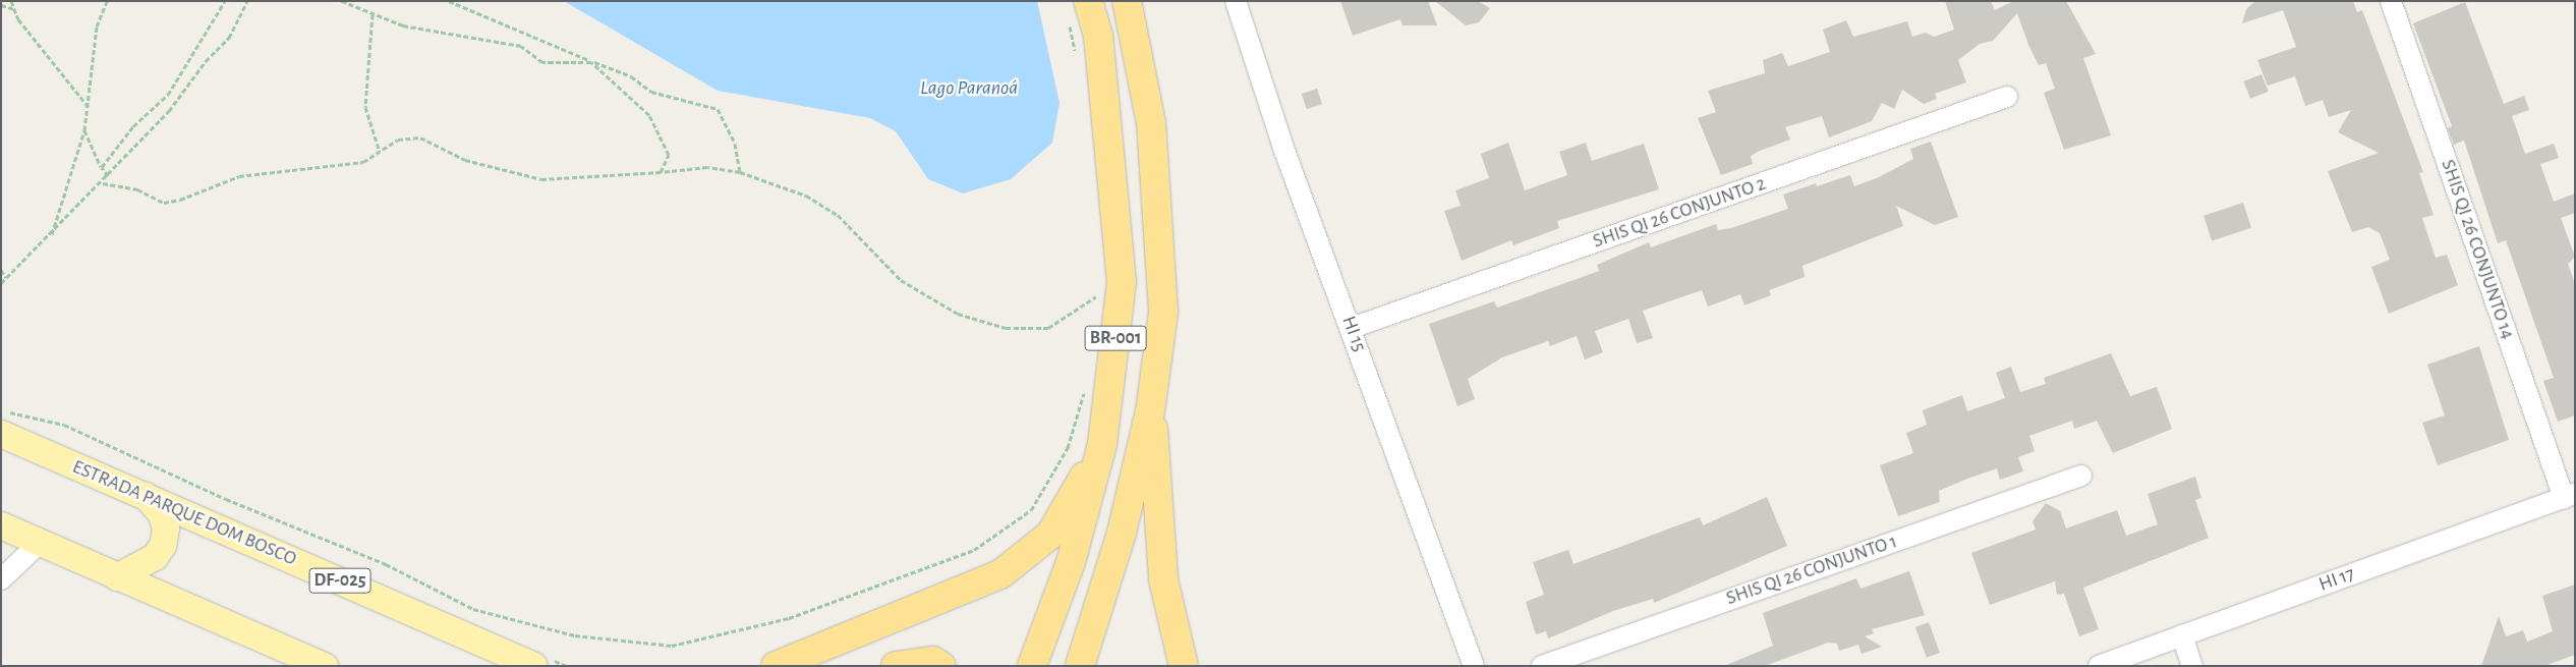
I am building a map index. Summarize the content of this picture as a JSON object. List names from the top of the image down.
{
  "streets": {
    "highway": ["BR-001"],
    "main road": ["ESTRADA PARQUE DOM BOSCO", "DF-025"],
    "street": [
      "SHIS QI 26 CONJUNTO 2",
      "SHIS QI 26 CONJUNTO 14",
      "HI 15",
      "SHIS QI 26 CONJUNTO 1",
      "HI 17"
    ]
  },
  "crossings": [
    ["SHIS QI 26 CONJUNTO 2", "HI 15"],
    ["SHIS QI 26 CONJUNTO 14", "HI 17"]
  ],
  "water": ["Lago Paranoá"]
}
